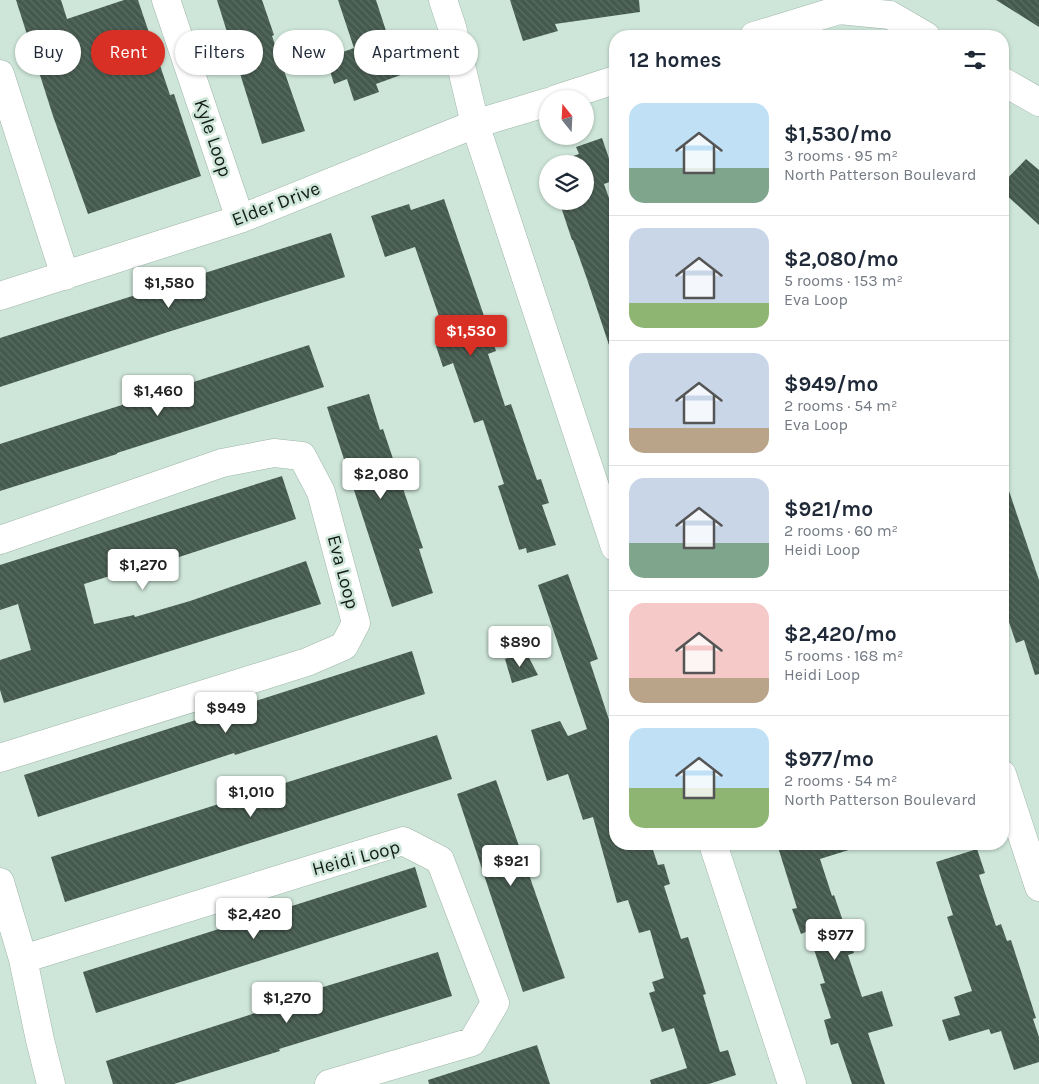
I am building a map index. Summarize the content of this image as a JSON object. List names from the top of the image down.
{
  "streets": {
    "street": [
      "Kyle Loop",
      "Elder Drive",
      "Eva Loop",
      "Heidi Loop"
    ]
  },
  "crossings": [
    ["Kyle Loop", "Elder Drive"]
  ],
  "north": "top",
  "page": {
    "chip": [
      "Buy",
      "Rent",
      "Filters",
      "New",
      "Apartment"
    ],
    "heading": "12 homes",
    "list": [
      {
        "name": "$1,530/mo",
        "note": "3 rooms · 95 m² · North Patterson Boulevard"
      },
      {
        "name": "$2,080/mo",
        "note": "5 rooms · 153 m² · Eva Loop"
      },
      {
        "name": "$949/mo",
        "note": "2 rooms · 54 m² · Eva Loop"
      },
      {
        "name": "$921/mo",
        "note": "2 rooms · 60 m² · Heidi Loop"
      },
      {
        "name": "$2,420/mo",
        "note": "5 rooms · 168 m² · Heidi Loop"
      },
      {
        "name": "$977/mo",
        "note": "2 rooms · 54 m² · North Patterson Boulevard"
      }
    ],
    "price": [
      "$1,580",
      "$1,530",
      "$1,460",
      "$2,080",
      "$1,270",
      "$890",
      "$949",
      "$1,010",
      "$921",
      "$2,420",
      "$977",
      "$1,270"
    ]
  }
}
